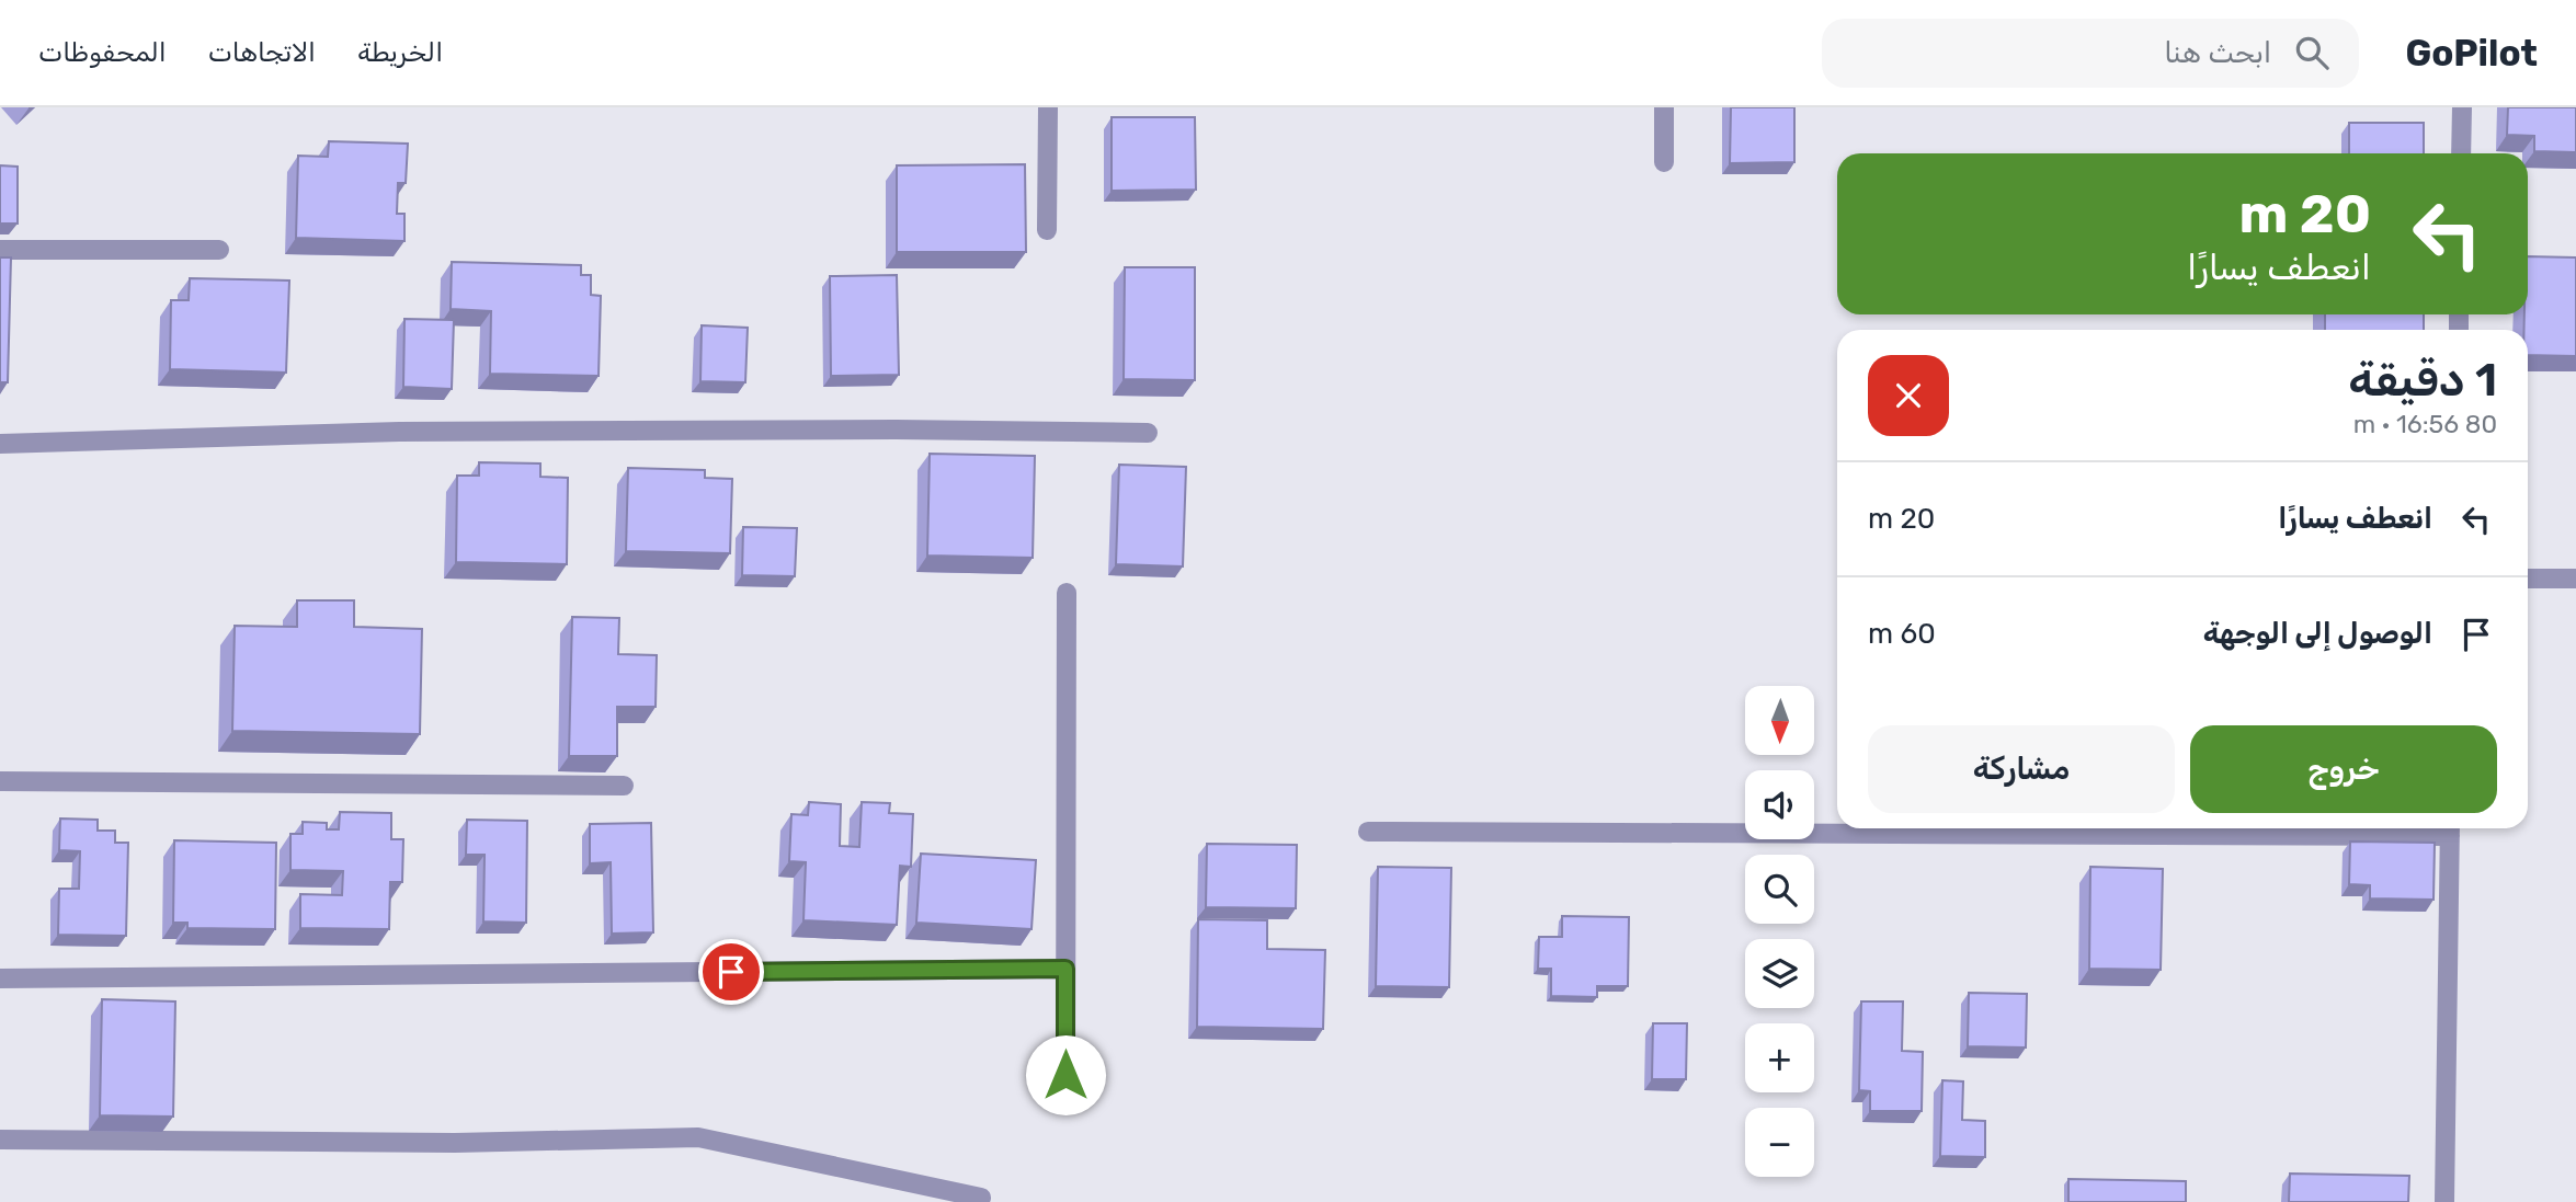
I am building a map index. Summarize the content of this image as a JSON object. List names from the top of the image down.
{
  "north": "bottom",
  "page": {
    "header": "GoPilot",
    "search": "ابحث هنا",
    "nav": ["الخريطة", "الاتجاهات", "المحفوظات"],
    "turn": ["20 m", "انعطف يسارًا"],
    "heading": ["1 دقيقة", "80 m · 16:56"],
    "list": [
      {
        "name": "انعطف يسارًا",
        "value": "20 m"
      },
      {
        "name": "الوصول إلى الوجهة",
        "value": "60 m"
      }
    ],
    "map_buttons": ["+", "−"],
    "buttons": ["خروج", "مشاركة"]
  }
}
